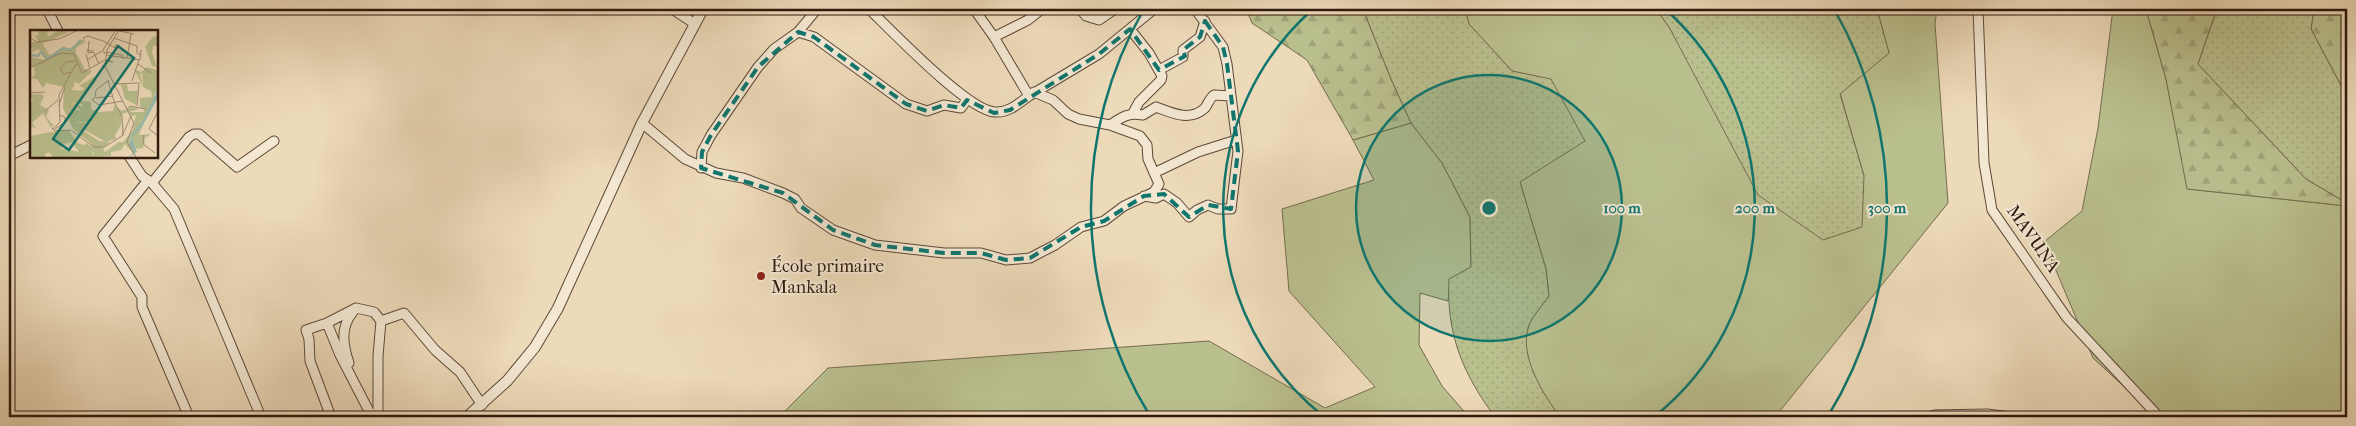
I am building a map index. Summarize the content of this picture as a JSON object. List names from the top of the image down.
{
  "streets": {
    "street": ["MAVUNA"]
  },
  "places": ["École primaire Mankala"],
  "rings": ["100 m", "200 m", "300 m"]
}
